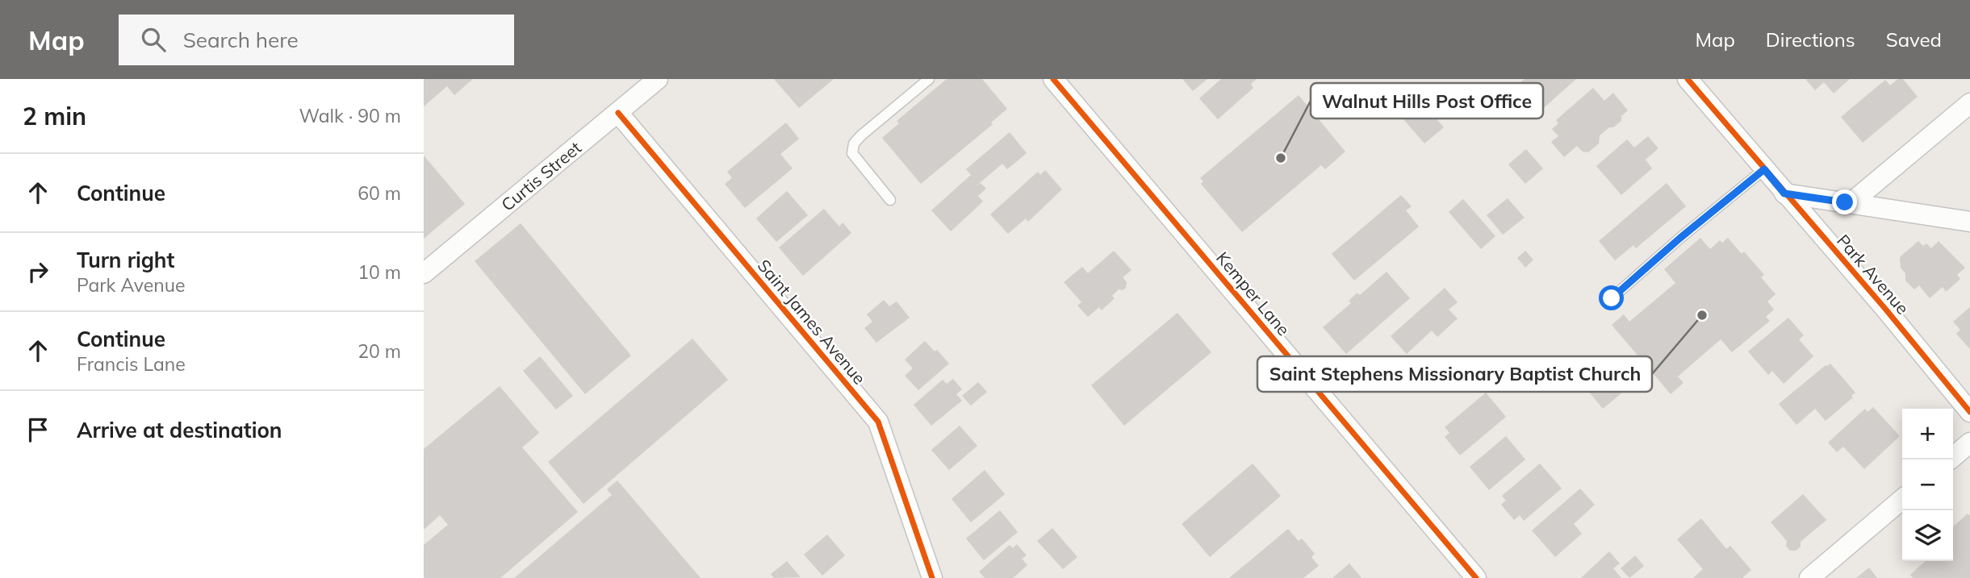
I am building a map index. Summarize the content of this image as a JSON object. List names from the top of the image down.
{
  "streets": {
    "street": [
      "Curtis Street",
      "Park Avenue",
      "Kemper Lane",
      "Saint James Avenue"
    ]
  },
  "crossings": [
    ["Curtis Street", "Saint James Avenue"]
  ],
  "places": ["Walnut Hills Post Office", "Saint Stephens Missionary Baptist Church"],
  "page": {
    "header": "Map",
    "search": "Search here",
    "nav": ["Map", "Directions", "Saved"],
    "heading": ["2 min", "Walk · 90 m"],
    "list": [
      ["Continue", "60 m"],
      ["Turn right", "Park Avenue", "10 m"],
      ["Continue", "Francis Lane", "20 m"],
      "Arrive at destination"
    ],
    "map_buttons": ["+", "−"]
  }
}
